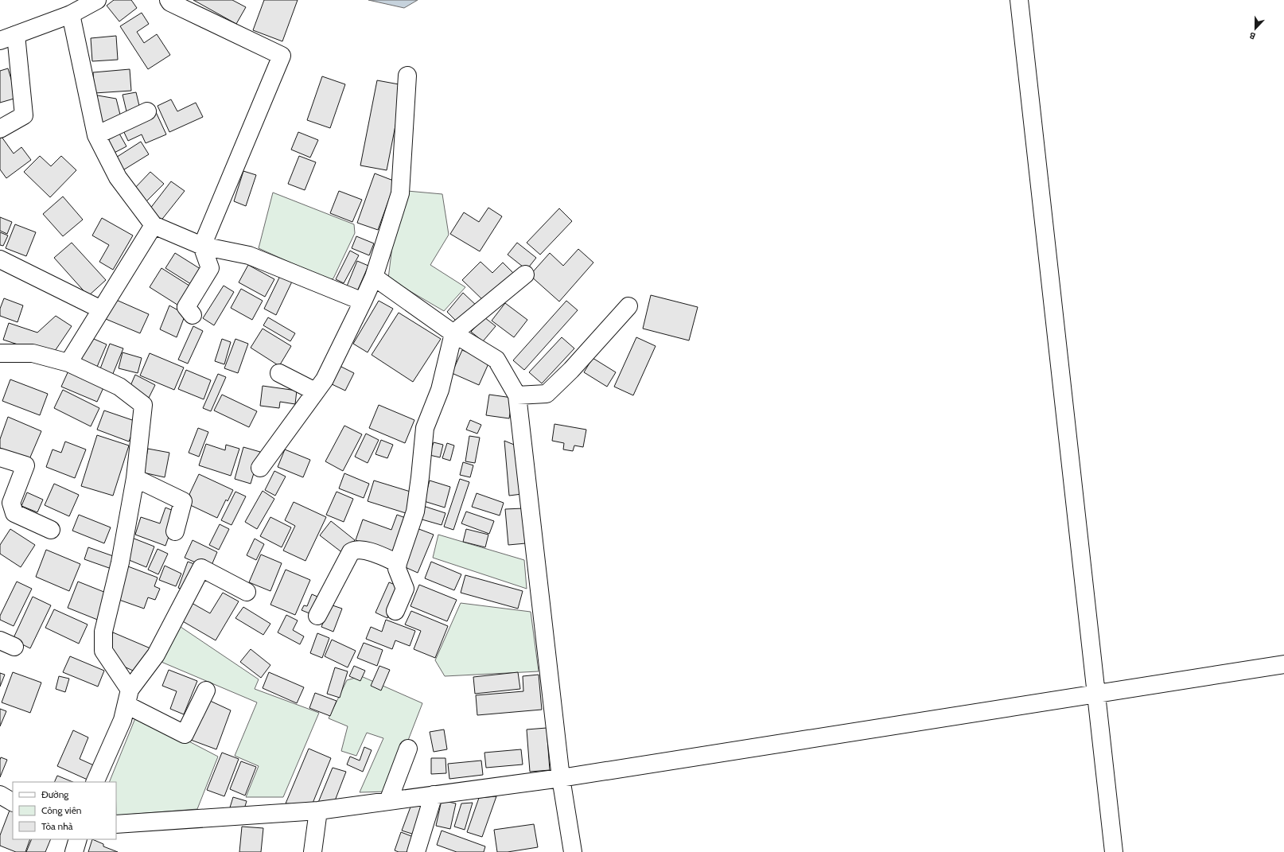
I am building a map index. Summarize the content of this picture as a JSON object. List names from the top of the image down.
{
  "legend": ["Đường", "Công viên", "Tòa nhà"],
  "north": "bottom"
}
